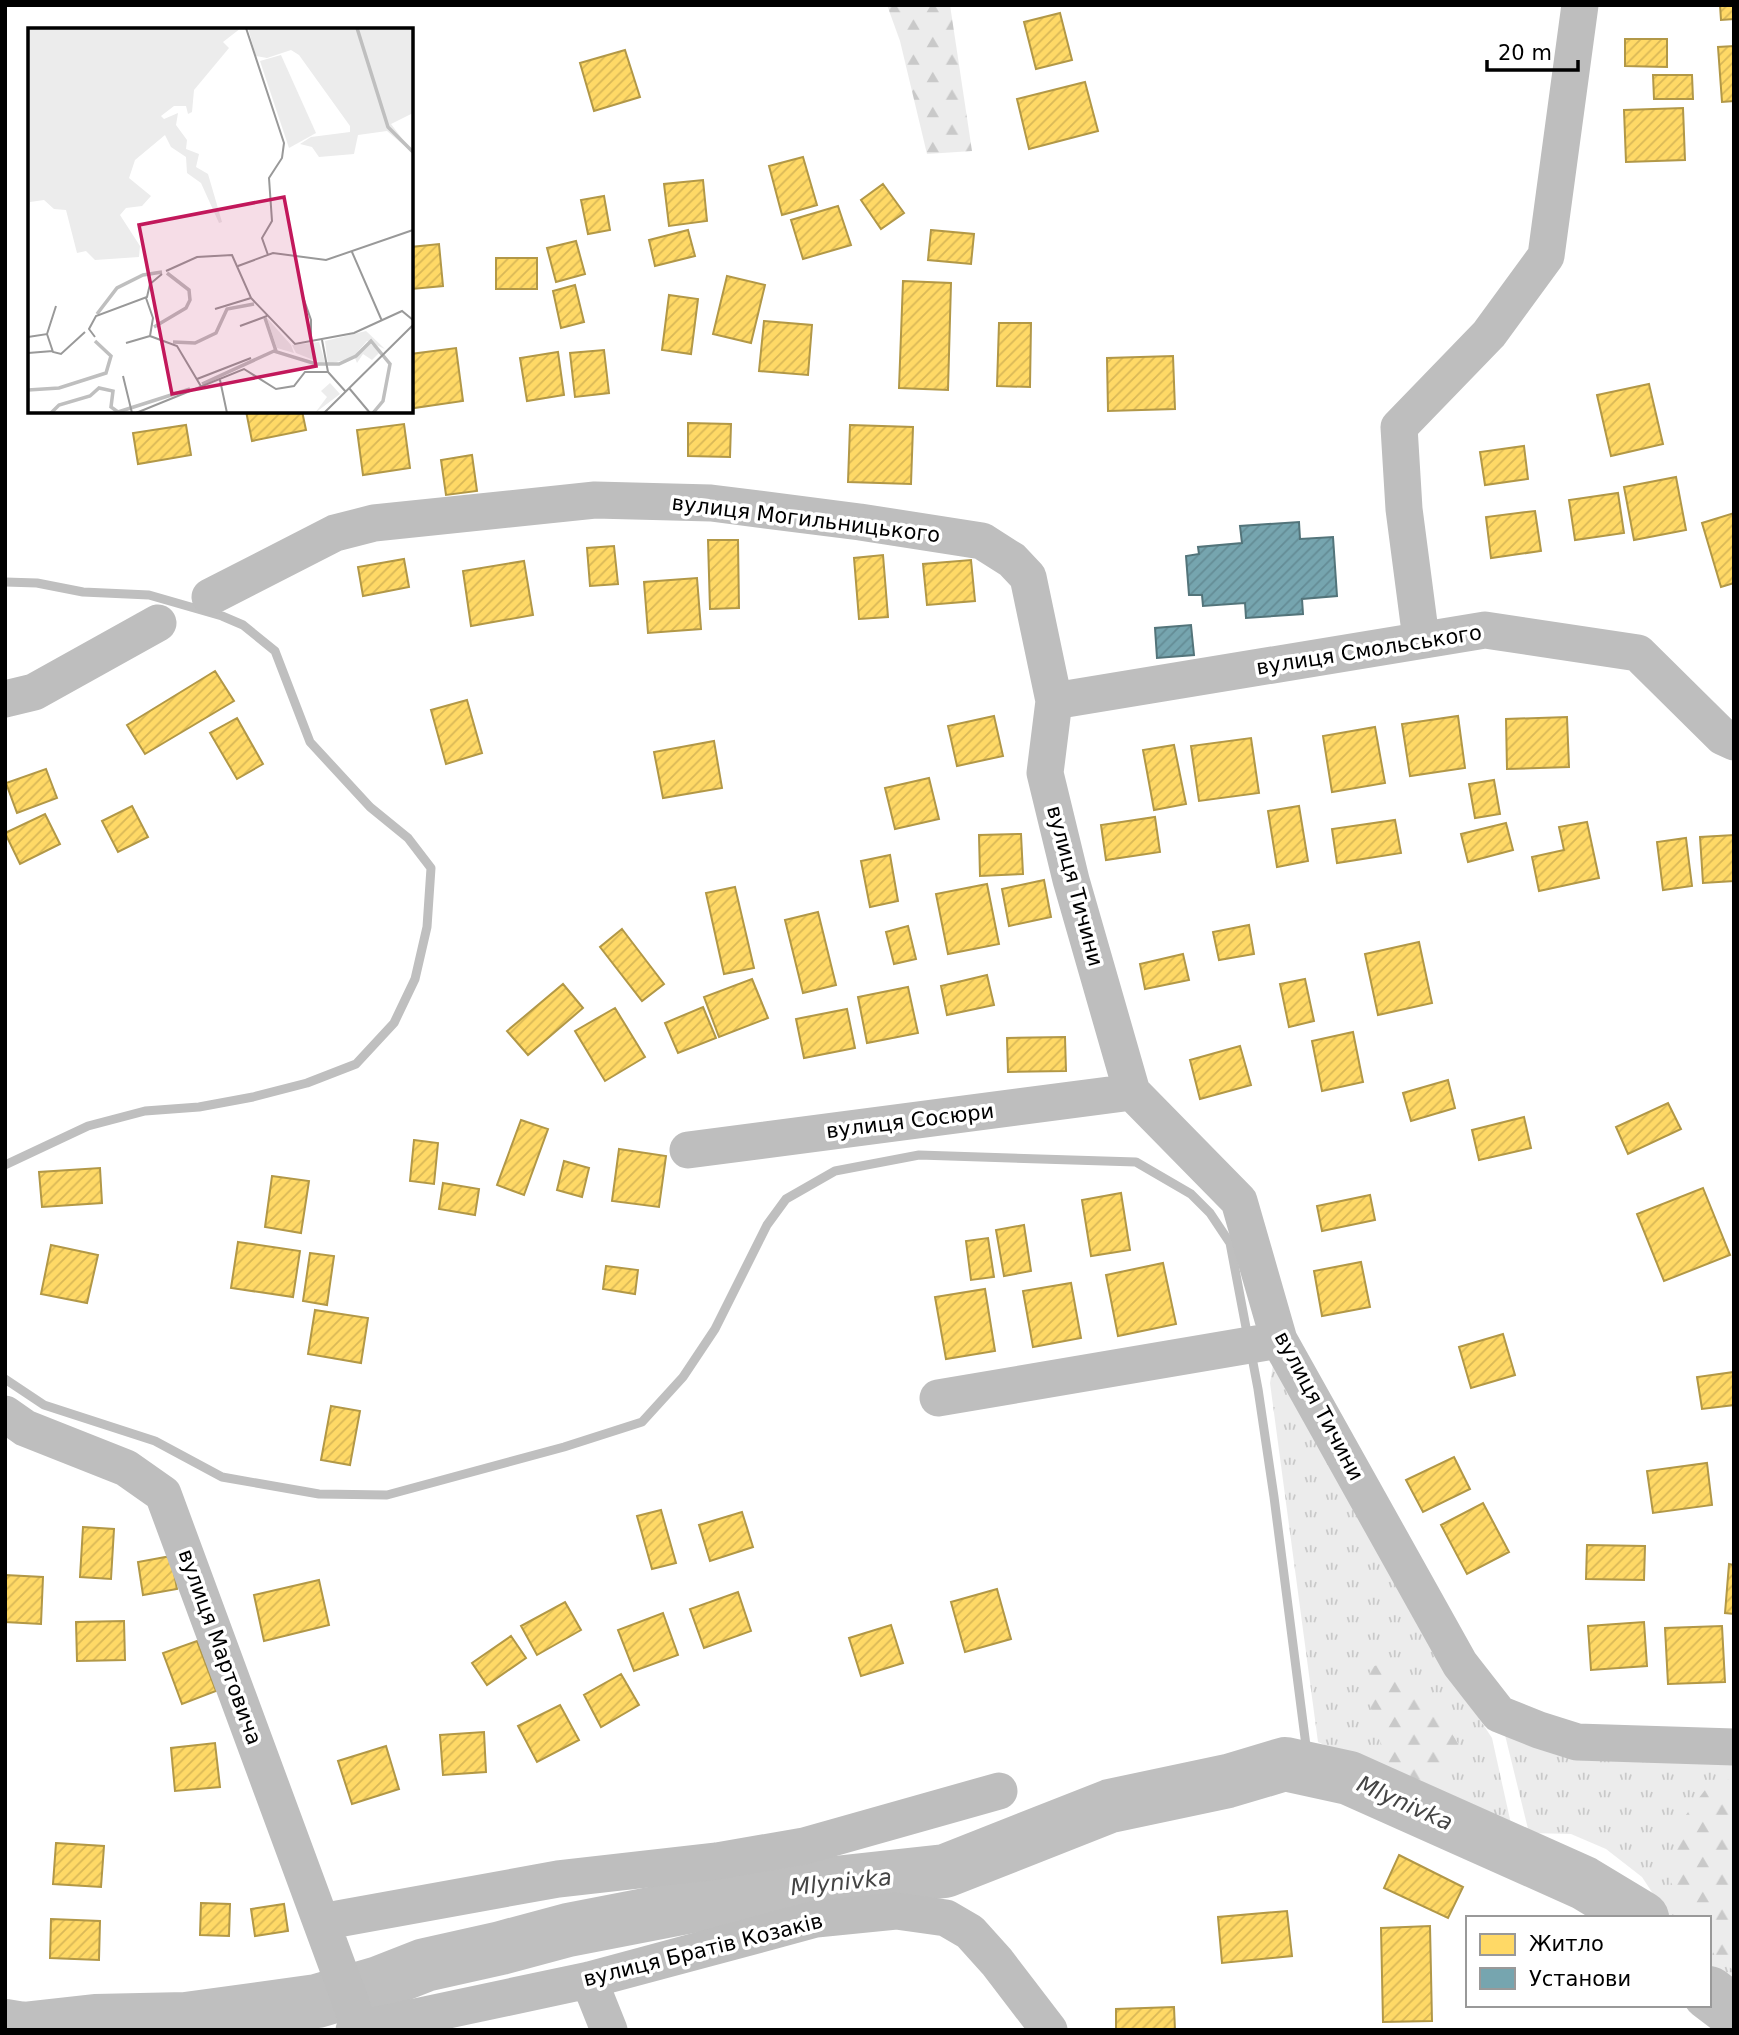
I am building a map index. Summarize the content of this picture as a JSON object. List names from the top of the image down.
{
  "streets": {
    "street": [
      "вулиця Могильницького",
      "вулиця Смольського",
      "вулиця Тичини",
      "вулиця Сосюри",
      "вулиця Мартовича",
      "вулиця Братів Козаків"
    ]
  },
  "crossings": [
    ["вулиця Могильницького", "вулиця Смольського"],
    ["вулиця Могильницького", "вулиця Тичини"],
    ["вулиця Смольського", "вулиця Тичини"],
    ["вулиця Тичини", "вулиця Сосюри"],
    ["вулиця Мартовича", "вулиця Братів Козаків"]
  ],
  "water": ["Mlynivka"],
  "legend": ["Житло", "Установи"],
  "scale_bar": "20 m"
}
